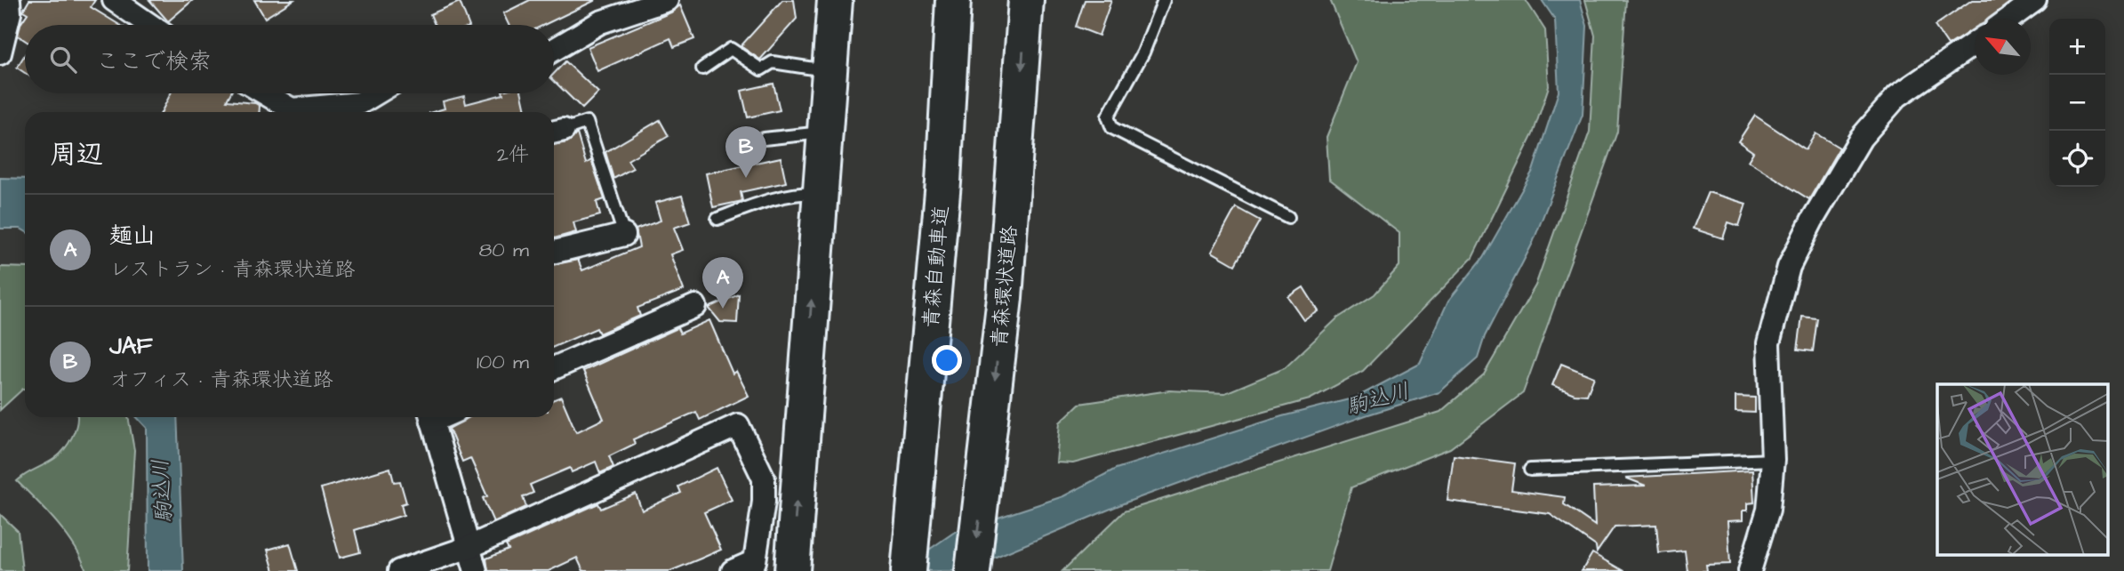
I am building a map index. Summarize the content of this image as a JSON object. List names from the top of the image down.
{
  "streets": {
    "highway": ["青森自動車道", "青森環状道路"]
  },
  "water": ["駒込川"],
  "north": "top left",
  "page": {
    "map_buttons": ["+", "−"],
    "search": "ここで検索",
    "heading": ["周辺", "2件"],
    "pins": ["B", "A"],
    "list": [
      {
        "mark": "A",
        "name": "麺山",
        "note": "レストラン · 青森環状道路",
        "value": "80 m"
      },
      {
        "mark": "B",
        "name": "JAF",
        "note": "オフィス · 青森環状道路",
        "value": "100 m"
      }
    ]
  }
}
